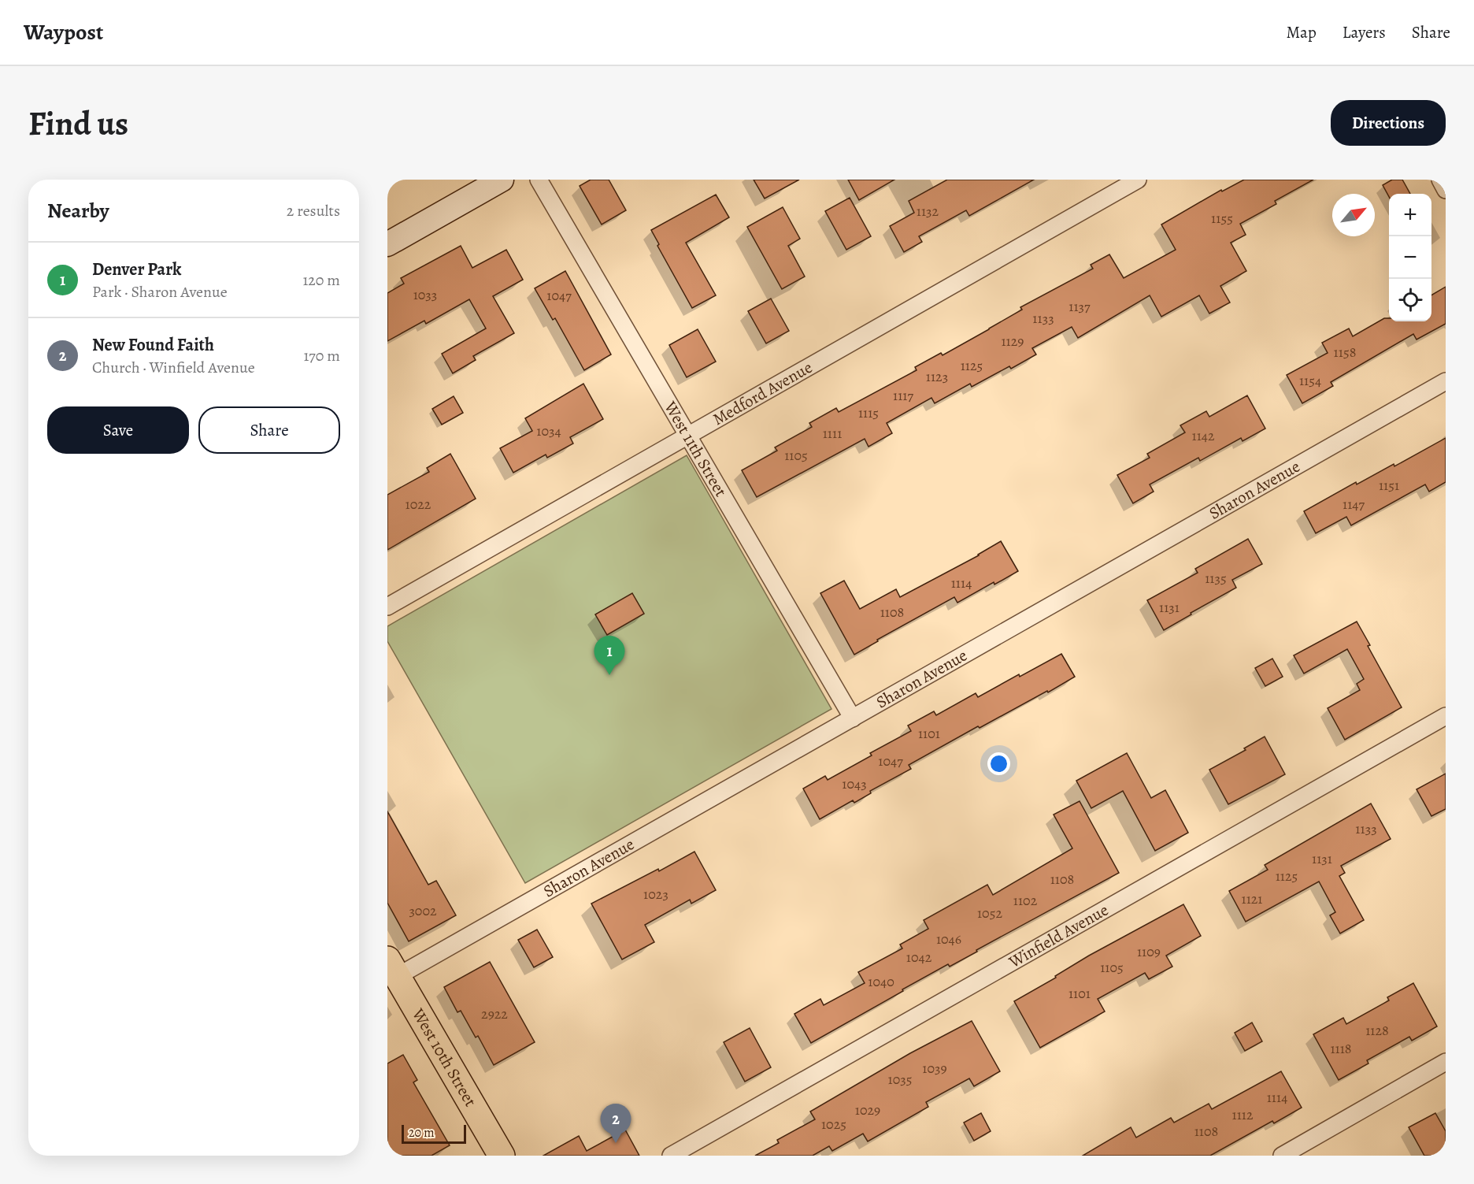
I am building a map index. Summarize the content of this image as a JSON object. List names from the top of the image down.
{
  "streets": {
    "main road": ["West 10th Street"],
    "street": [
      "Medford Avenue",
      "West 11th Street",
      "Sharon Avenue",
      "Winfield Avenue"
    ]
  },
  "crossings": [
    ["Medford Avenue", "West 11th Street"],
    ["West 11th Street", "Sharon Avenue"],
    ["Sharon Avenue", "West 10th Street"]
  ],
  "house_numbers": [
    "1132",
    "1155",
    "1033",
    "1047",
    "1137",
    "1133",
    "1129",
    "1158",
    "1125",
    "1123",
    "1154",
    "1117",
    "1115",
    "1034",
    "1111",
    "1142",
    "1105",
    "1151",
    "1022",
    "1147",
    "1135",
    "1114",
    "1131",
    "1108",
    "1101",
    "1047",
    "1043",
    "1133",
    "1131",
    "1125",
    "1108",
    "1023",
    "1121",
    "1102",
    "3002",
    "1052",
    "1046",
    "1109",
    "1042",
    "1105",
    "1040",
    "1101",
    "2922",
    "1128",
    "1118",
    "1039",
    "1035",
    "1114",
    "1029",
    "1112",
    "1025",
    "1108"
  ],
  "scale_bar": "20 m",
  "north": "top right",
  "page": {
    "header": "Waypost",
    "nav": ["Map", "Layers", "Share"],
    "buttons": [
      "Directions",
      ["Save", "Share"]
    ],
    "title": "Find us",
    "heading": ["Nearby", "2 results"],
    "map_buttons": ["+", "−"],
    "list": [
      {
        "mark": "1",
        "name": "Denver Park",
        "note": "Park · Sharon Avenue",
        "value": "120 m"
      },
      {
        "mark": "2",
        "name": "New Found Faith",
        "note": "Church · Winfield Avenue",
        "value": "170 m"
      }
    ],
    "pins": ["1", "2"],
    "scale": "20 m"
  }
}
